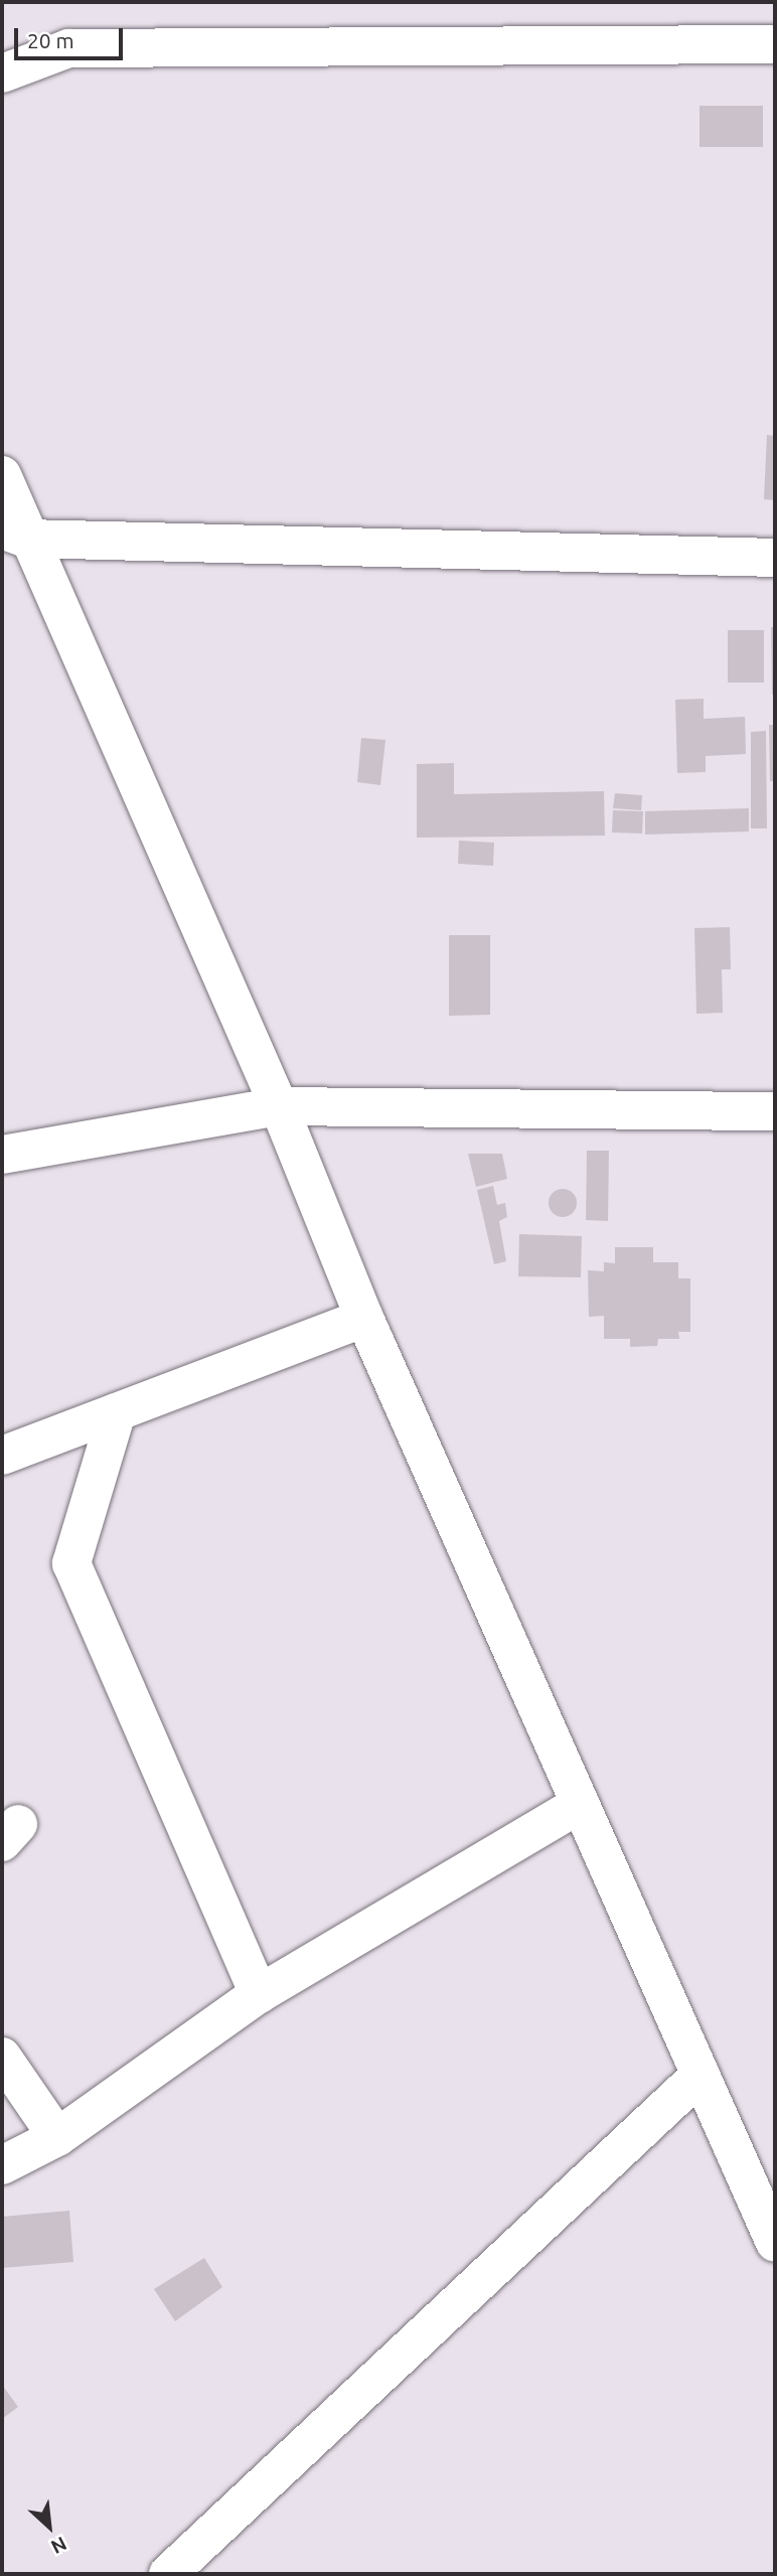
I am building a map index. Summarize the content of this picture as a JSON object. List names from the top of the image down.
{
  "scale_bar": "20 m",
  "north": "bottom right"
}
